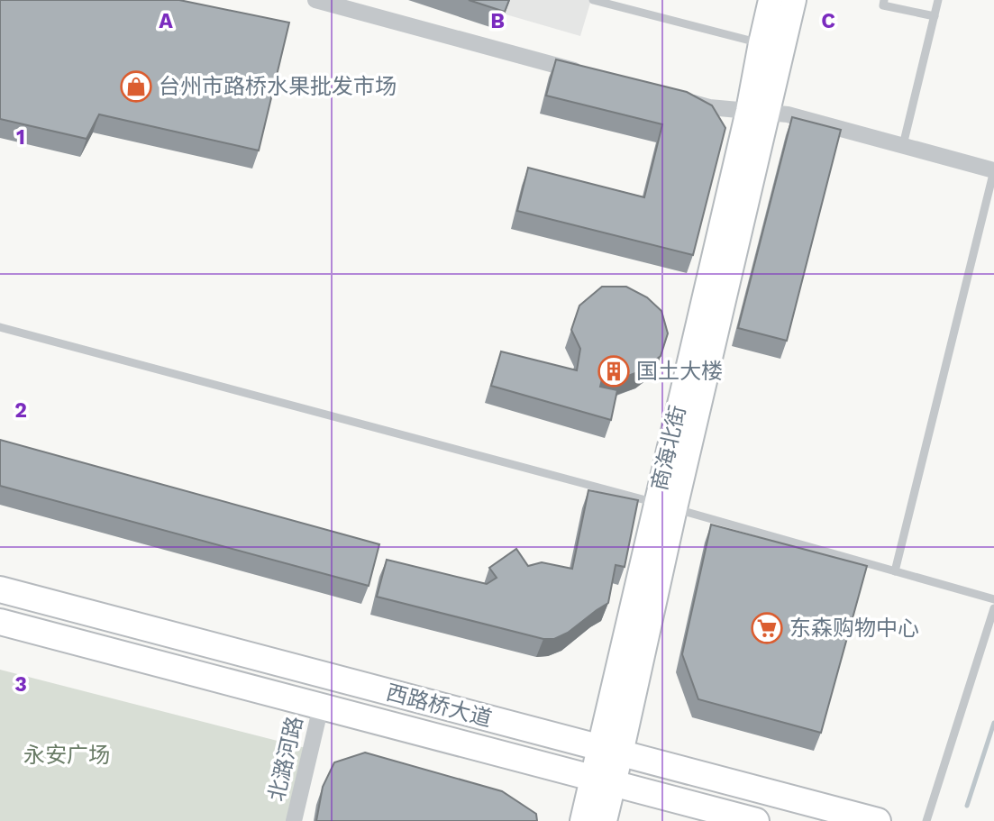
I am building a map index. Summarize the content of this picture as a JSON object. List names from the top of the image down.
{
  "streets": {
    "main road": ["商海北街", "西路桥大道"],
    "street": ["北潞河路"]
  },
  "crossings": [
    ["商海北街", "西路桥大道"],
    ["西路桥大道", "北潞河路"]
  ],
  "parks": ["永安广场"],
  "places": {
    "shop": ["台州市路桥水果批发市场"],
    "building": ["国土大楼"],
    "supermarket": ["东森购物中心"]
  },
  "grid": {
    "columns": ["A", "B", "C"],
    "rows": ["1", "2", "3"]
  }
}
